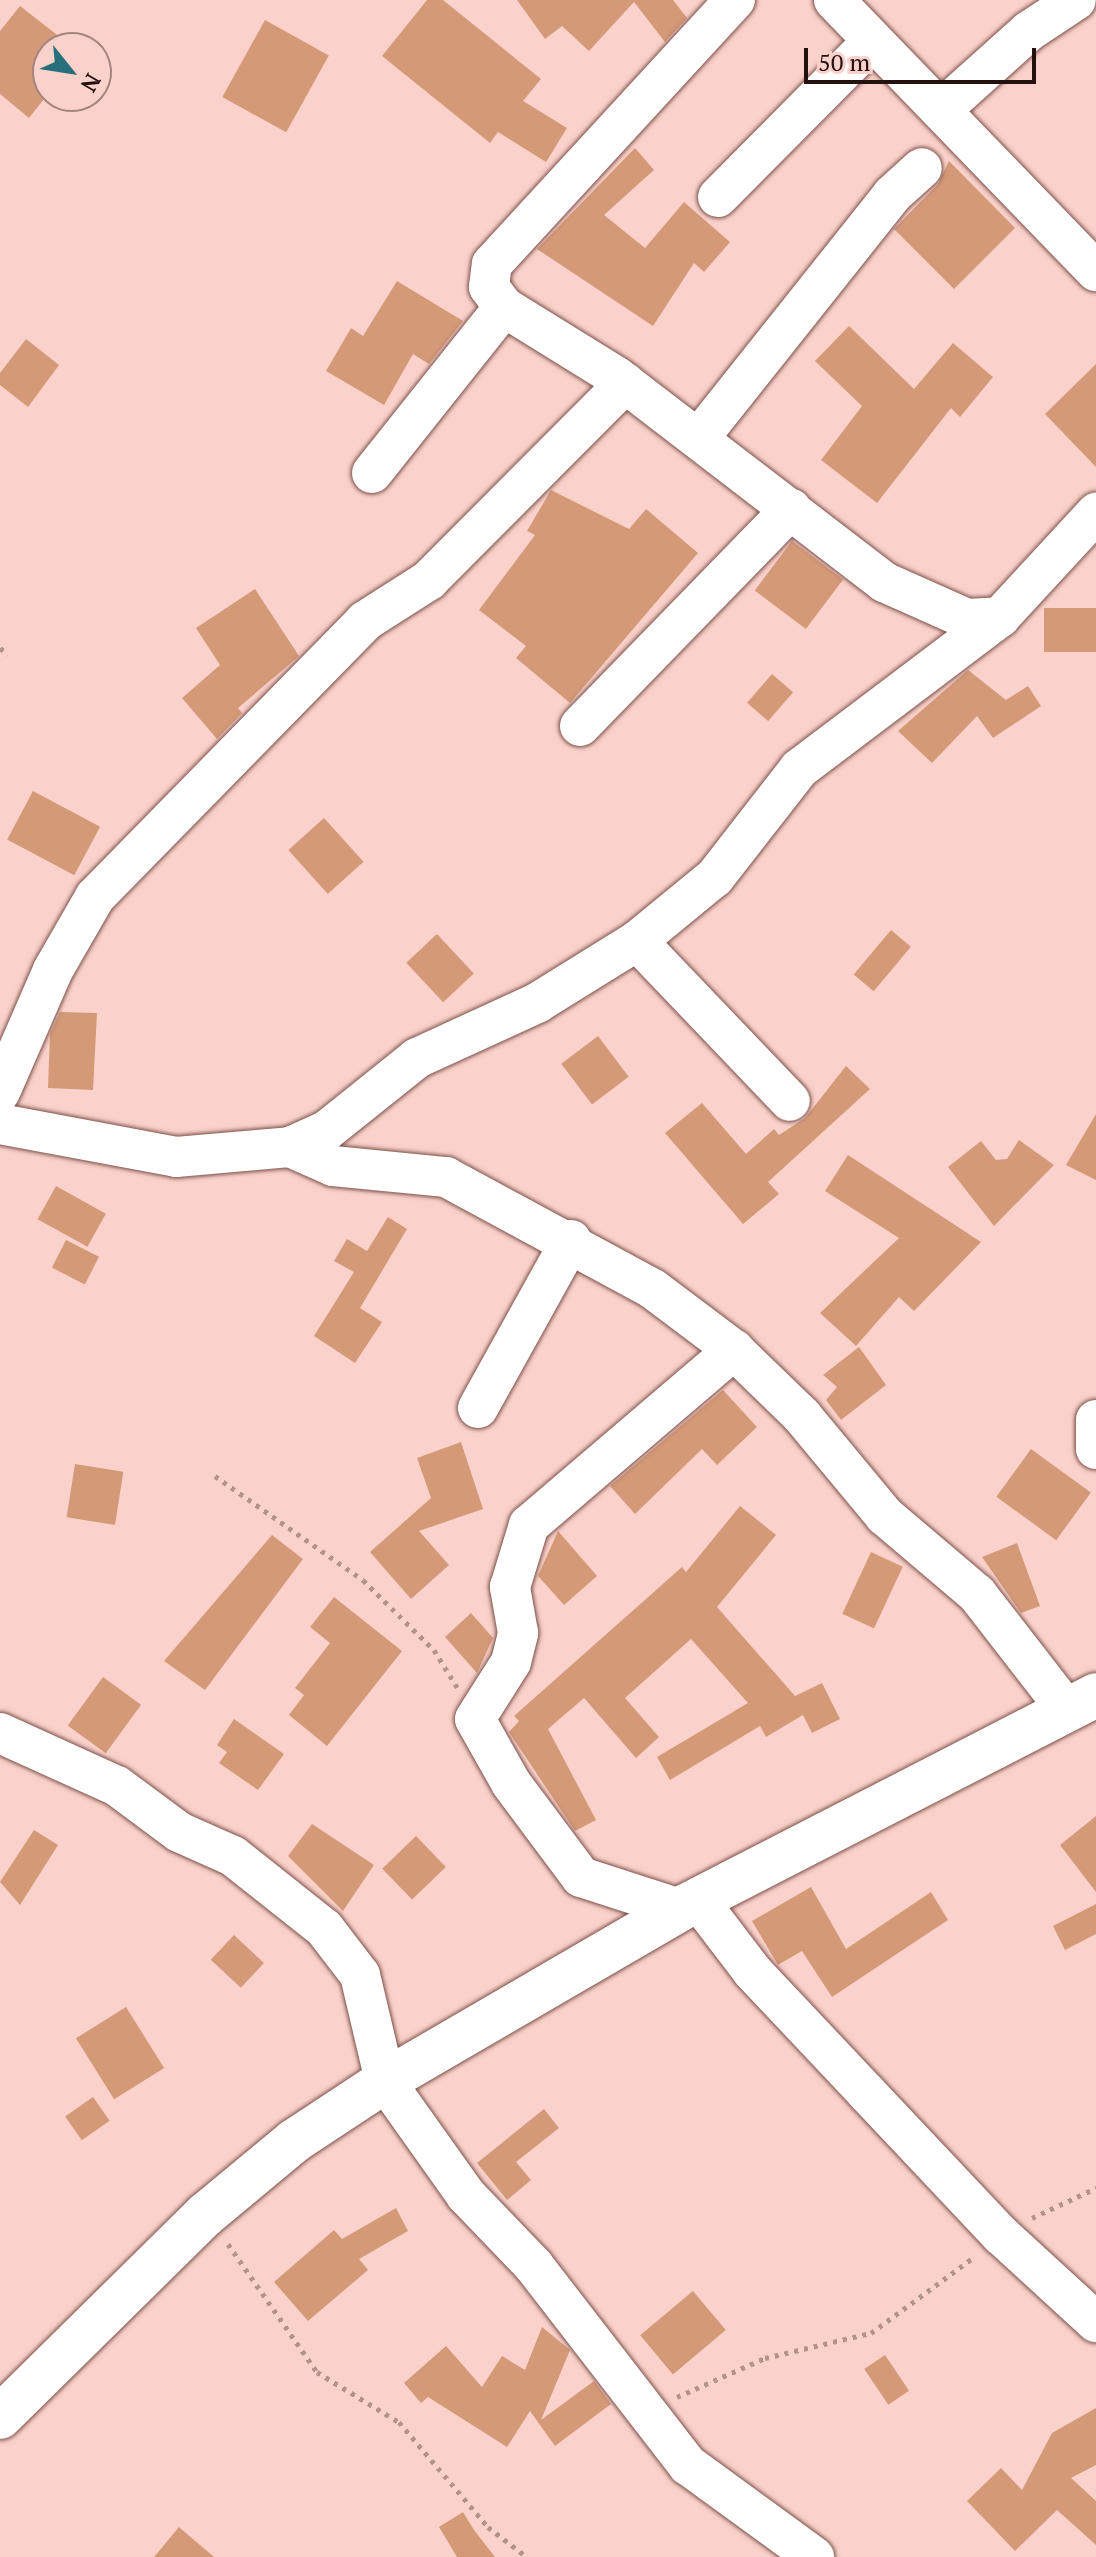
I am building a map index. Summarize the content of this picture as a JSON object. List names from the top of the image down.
{
  "scale_bar": "50 m",
  "north": "bottom right"
}
